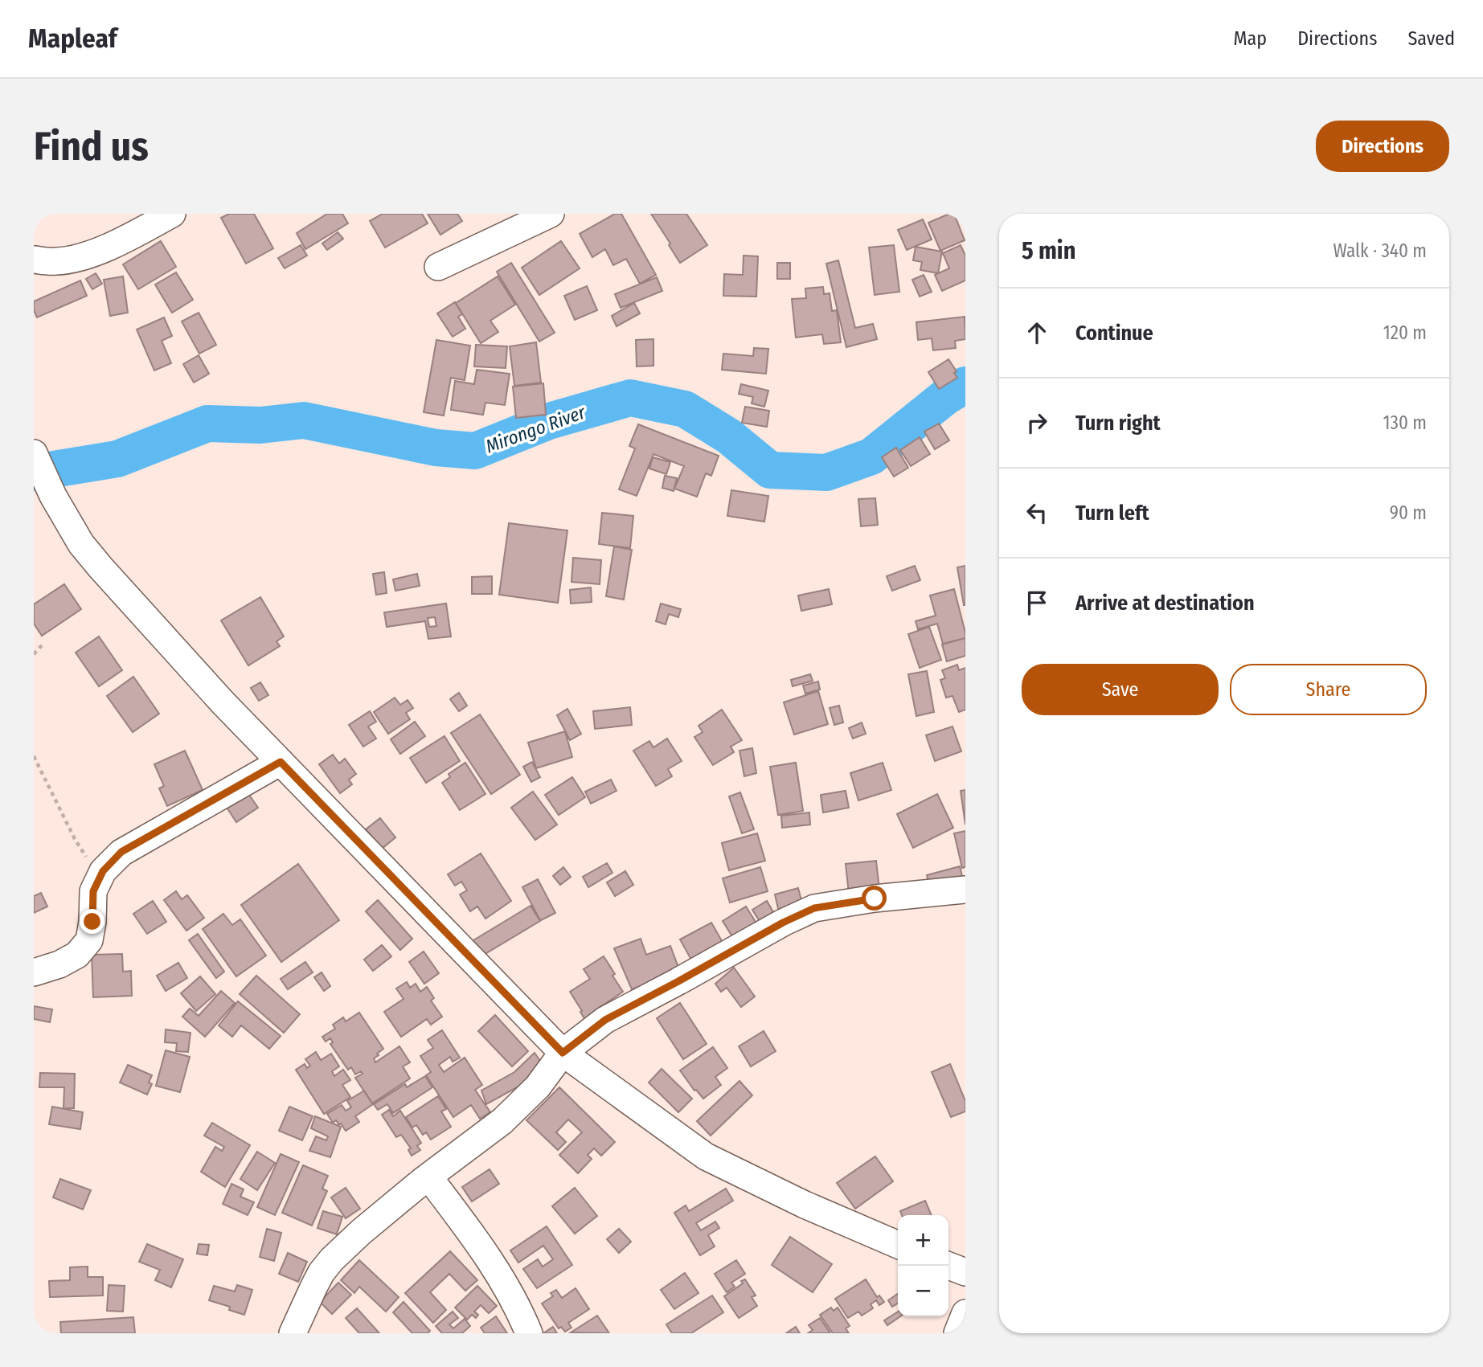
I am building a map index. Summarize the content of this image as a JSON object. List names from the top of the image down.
{
  "water": ["Mirongo River"],
  "page": {
    "header": "Mapleaf",
    "nav": ["Map", "Directions", "Saved"],
    "buttons": [
      "Directions",
      ["Save", "Share"]
    ],
    "title": "Find us",
    "heading": ["5 min", "Walk · 340 m"],
    "list": [
      ["Continue", "120 m"],
      ["Turn right", "130 m"],
      ["Turn left", "90 m"],
      "Arrive at destination"
    ],
    "map_buttons": ["+", "−"]
  }
}
